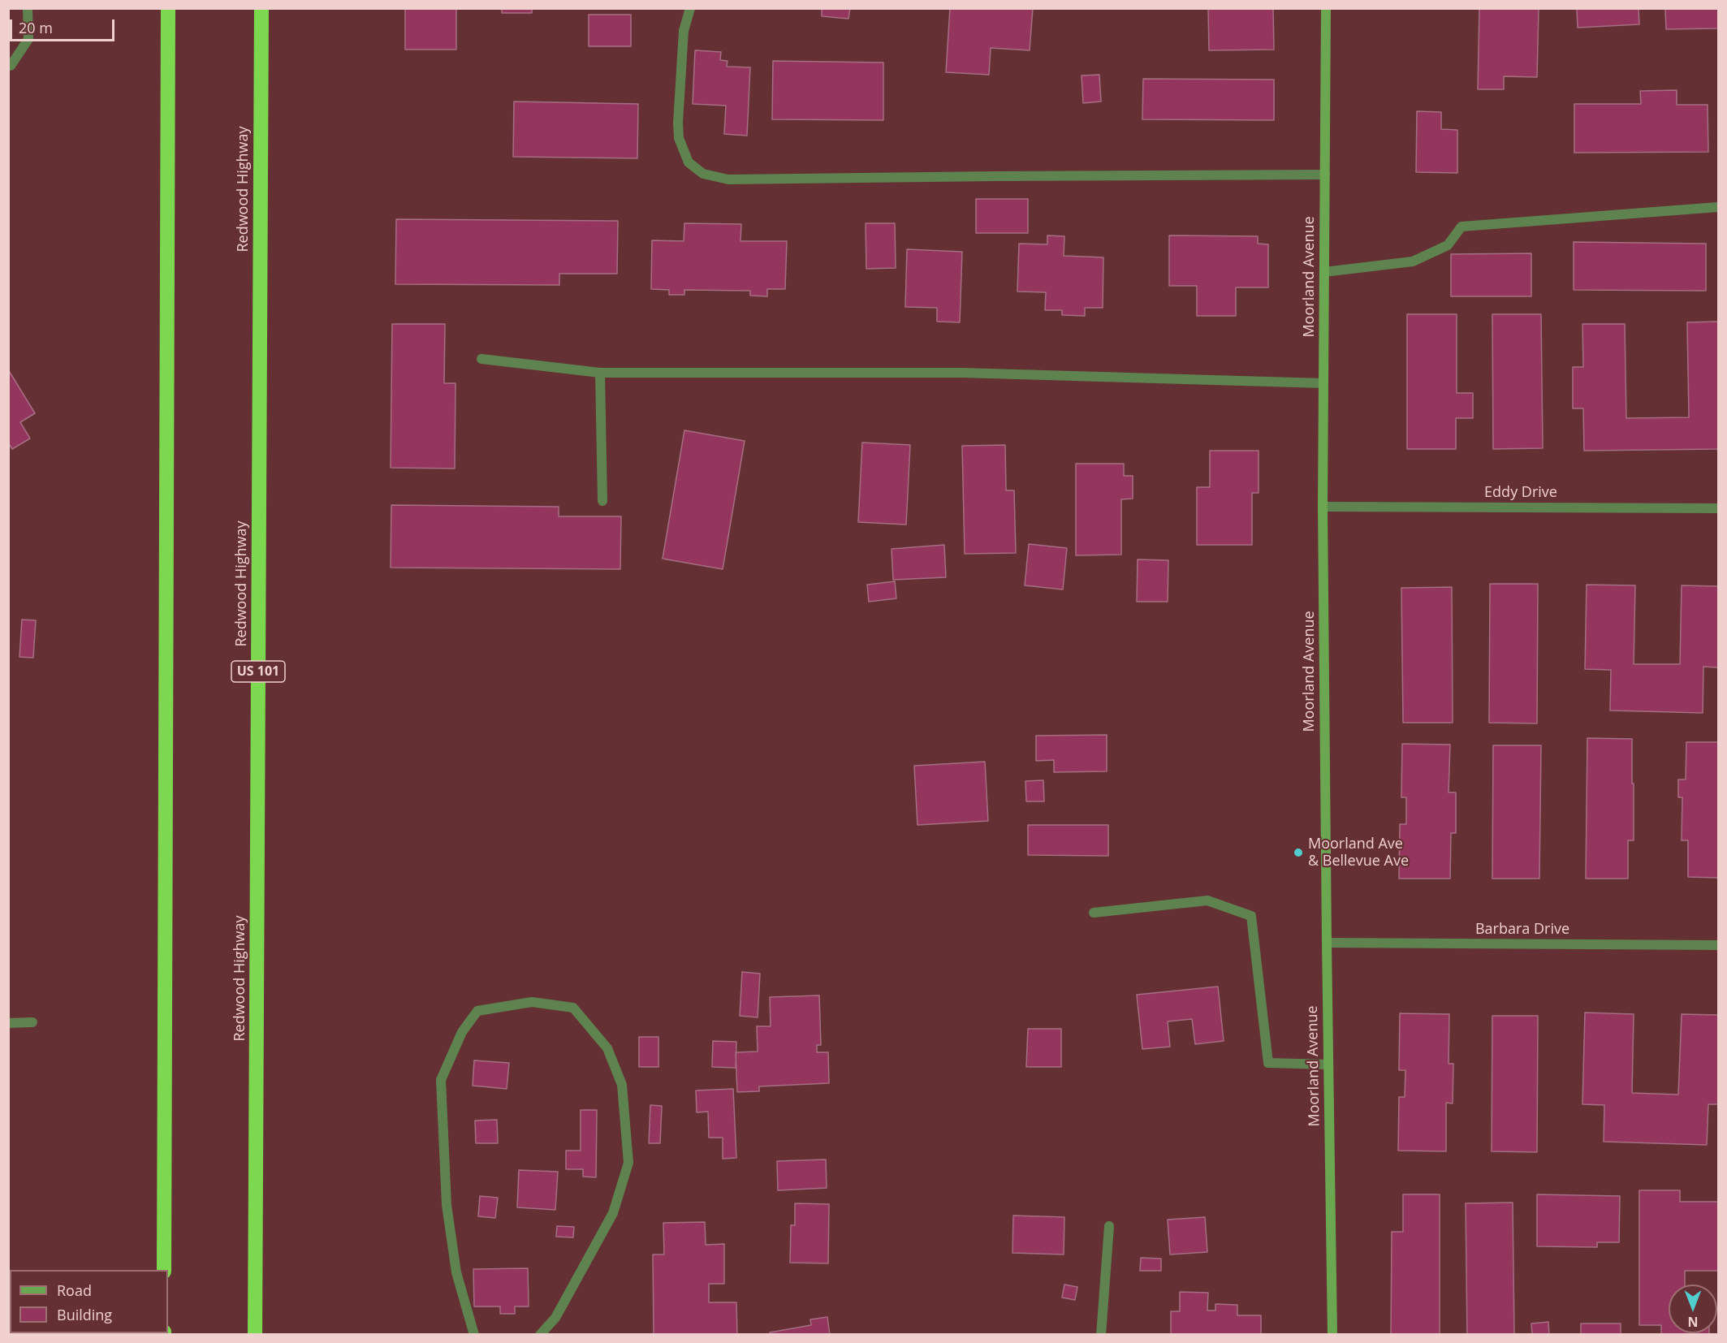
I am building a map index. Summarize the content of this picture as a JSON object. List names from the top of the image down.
{
  "streets": {
    "highway": ["Redwood Highway", "US 101"],
    "street": ["Moorland Avenue", "Eddy Drive", "Barbara Drive"]
  },
  "crossings": [
    ["Moorland Avenue", "Eddy Drive"],
    ["Moorland Avenue", "Barbara Drive"]
  ],
  "places": ["Moorland Ave & Bellevue Ave"],
  "legend": ["Road", "Building"],
  "scale_bar": "20 m",
  "north": "bottom"
}
